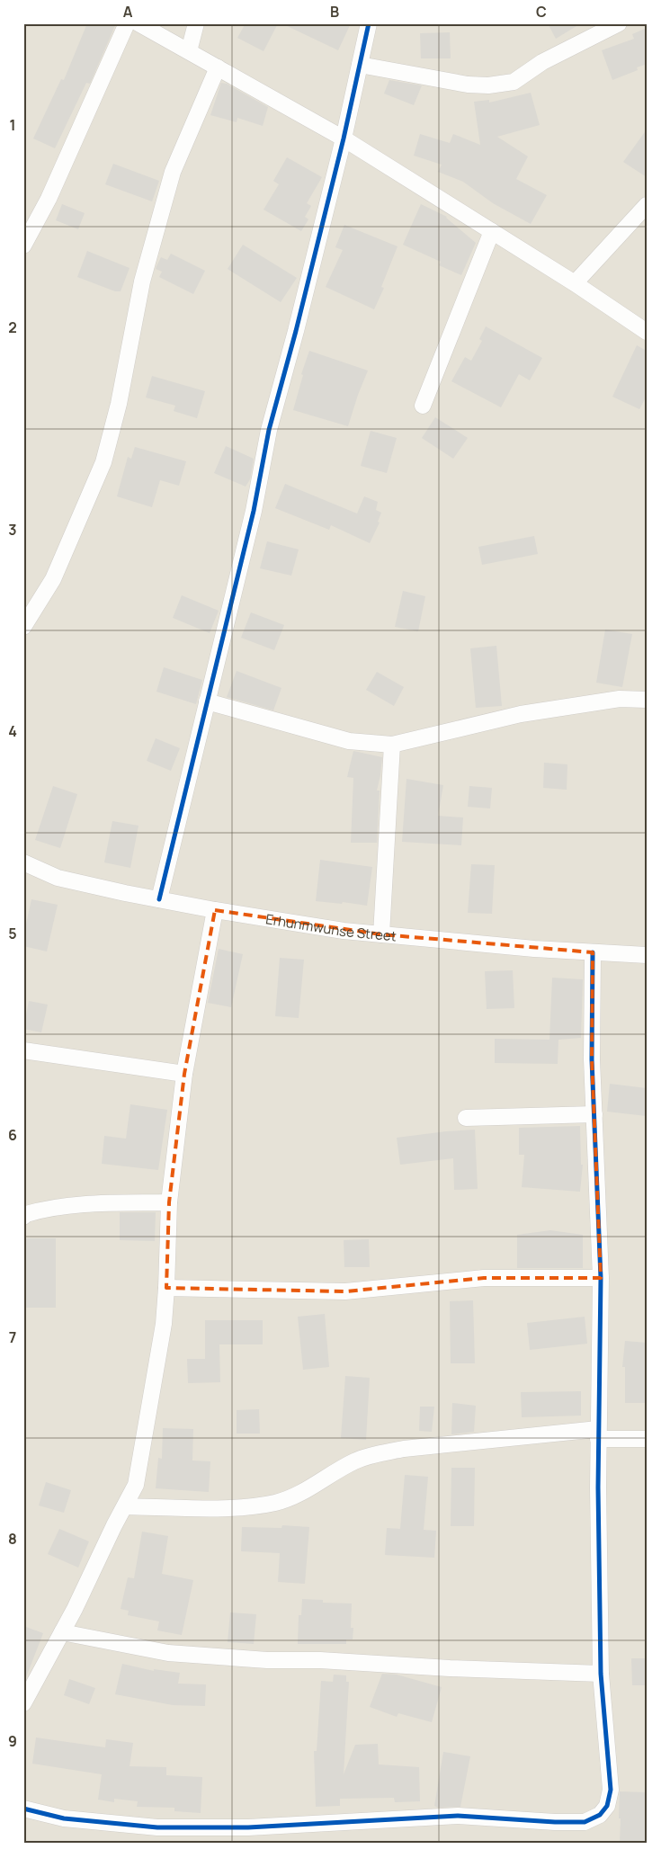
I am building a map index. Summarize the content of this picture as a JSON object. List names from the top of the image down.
{
  "streets": {
    "street": ["Erhunmwunse Street"]
  },
  "grid": {
    "columns": ["A", "B", "C"],
    "rows": [
      "1",
      "2",
      "3",
      "4",
      "5",
      "6",
      "7",
      "8",
      "9"
    ]
  }
}
